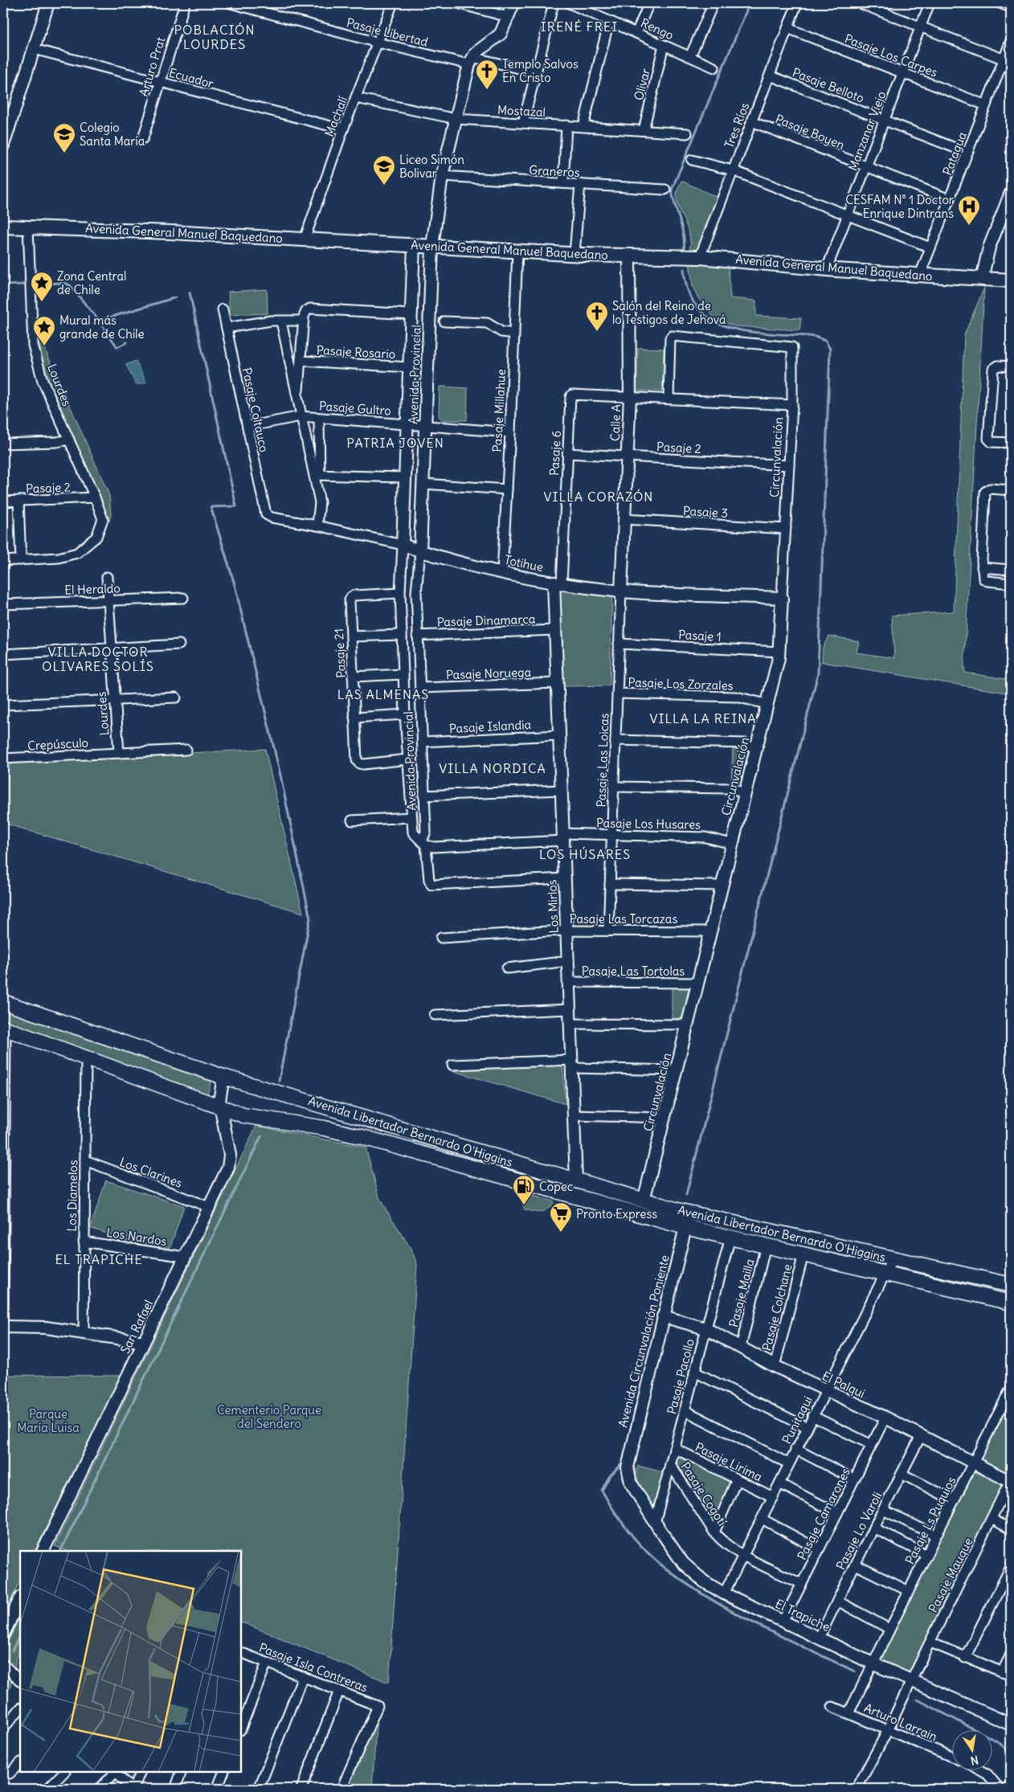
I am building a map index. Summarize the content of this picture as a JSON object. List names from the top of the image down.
{
  "streets": {
    "main road": ["Avenida General Manuel Baquedano", "Avenida Libertador Bernardo O'Higgins"],
    "street": [
      "Rengo",
      "Pasaje Libertad",
      "Pasaje Los Carpes",
      "Arturo Prat",
      "Ecuador",
      "Olivar",
      "Pasaje Belloto",
      "Mostazal",
      "Machalí",
      "Tres Ríos",
      "Manzanar Viejo",
      "Pasaje Boyen",
      "Patagua",
      "Graneros",
      "Pasaje Rosario",
      "Avenida Provincial",
      "Lourdes",
      "Pasaje Gultro",
      "Pasaje Coltauco",
      "Pasaje Millahue",
      "Calle A",
      "Pasaje 2",
      "Pasaje 6",
      "Circunvalación",
      "Pasaje 3",
      "Totihue",
      "El Heraldo",
      "Pasaje Dinamarca",
      "Pasaje 1",
      "Pasaje 21",
      "Pasaje Noruega",
      "Pasaje Los Zorzales",
      "Pasaje Islandia",
      "Crepúsculo",
      "Pasaje Las Loicas",
      "Pasaje Los Husares",
      "Los Mirlos",
      "Pasaje Las Torcazas",
      "Pasaje Las Tortolas",
      "Los Clarines",
      "Los Diamelos",
      "Los Nardos",
      "Pasaje Mailla",
      "Pasaje Colchane",
      "San Rafael",
      "Avenida Circunvalación Poniente",
      "Pasaje Pacollo",
      "El Palqui",
      "Punitaqui",
      "Pasaje Lirima",
      "Pasaje Cogotí",
      "Pasaje Camarones",
      "Pasaje Ls Puquios",
      "Pasaje Lo Varoli",
      "Pasaje Mauque",
      "El Trapiche",
      "Pasaje Isla Contreras",
      "Arturo Larrain"
    ]
  },
  "crossings": [
    ["Rengo", "Olivar"],
    ["Pasaje Libertad", "Machalí"],
    ["Pasaje Libertad", "Avenida Provincial"],
    ["Pasaje Los Carpes", "Tres Ríos"],
    ["Pasaje Los Carpes", "Manzanar Viejo"],
    ["Pasaje Los Carpes", "Patagua"],
    ["Arturo Prat", "Ecuador"],
    ["Ecuador", "Machalí"],
    ["Olivar", "Mostazal"],
    ["Pasaje Belloto", "Tres Ríos"],
    ["Pasaje Belloto", "Manzanar Viejo"],
    ["Pasaje Belloto", "Patagua"],
    ["Mostazal", "Machalí"],
    ["Mostazal", "Avenida Provincial"],
    ["Machalí", "Avenida General Manuel Baquedano"],
    ["Tres Ríos", "Pasaje Boyen"],
    ["Tres Ríos", "Avenida General Manuel Baquedano"],
    ["Manzanar Viejo", "Pasaje Boyen"],
    ["Manzanar Viejo", "Avenida General Manuel Baquedano"],
    ["Pasaje Boyen", "Patagua"],
    ["Patagua", "Avenida General Manuel Baquedano"],
    ["Graneros", "Avenida Provincial"],
    ["Avenida General Manuel Baquedano", "Avenida Provincial"],
    ["Avenida General Manuel Baquedano", "Lourdes"],
    ["Avenida General Manuel Baquedano", "Pasaje Millahue"],
    ["Avenida General Manuel Baquedano", "Calle A"],
    ["Pasaje Rosario", "Avenida Provincial"],
    ["Avenida Provincial", "Pasaje Gultro"],
    ["Avenida Provincial", "Totihue"],
    ["Avenida Provincial", "Pasaje Dinamarca"],
    ["Avenida Provincial", "Pasaje 21"],
    ["Avenida Provincial", "Pasaje Noruega"],
    ["Avenida Provincial", "Pasaje Islandia"],
    ["Avenida Provincial", "Pasaje Los Husares"],
    ["Lourdes", "Pasaje 2"],
    ["Lourdes", "El Heraldo"],
    ["Lourdes", "Crepúsculo"],
    ["Pasaje Gultro", "Pasaje Coltauco"],
    ["Pasaje Gultro", "Pasaje Millahue"],
    ["Pasaje Coltauco", "Totihue"],
    ["Pasaje Millahue", "Totihue"],
    ["Calle A", "Pasaje 2"],
    ["Calle A", "Pasaje 6"],
    ["Calle A", "Pasaje 3"],
    ["Calle A", "Totihue"],
    ["Calle A", "Pasaje Las Loicas"],
    ["Pasaje 2", "Pasaje 6"],
    ["Pasaje 2", "Circunvalación"],
    ["Pasaje 6", "Totihue"],
    ["Pasaje 6", "Los Mirlos"],
    ["Circunvalación", "Pasaje 3"],
    ["Circunvalación", "Totihue"],
    ["Circunvalación", "Pasaje 1"],
    ["Circunvalación", "Pasaje Los Zorzales"],
    ["Circunvalación", "Pasaje Los Husares"],
    ["Circunvalación", "Pasaje Las Torcazas"],
    ["Circunvalación", "Pasaje Las Tortolas"],
    ["Circunvalación", "Avenida Libertador Bernardo O'Higgins"],
    ["Totihue", "Pasaje Las Loicas"],
    ["Totihue", "Los Mirlos"],
    ["Pasaje Dinamarca", "Los Mirlos"],
    ["Pasaje 1", "Pasaje Las Loicas"],
    ["Pasaje Noruega", "Los Mirlos"],
    ["Pasaje Los Zorzales", "Pasaje Las Loicas"],
    ["Pasaje Islandia", "Los Mirlos"],
    ["Pasaje Las Loicas", "Pasaje Los Husares"],
    ["Pasaje Las Loicas", "Pasaje Las Torcazas"],
    ["Pasaje Los Husares", "Los Mirlos"],
    ["Los Mirlos", "Pasaje Las Torcazas"],
    ["Los Mirlos", "Pasaje Las Tortolas"],
    ["Los Mirlos", "Avenida Libertador Bernardo O'Higgins"],
    ["Avenida Libertador Bernardo O'Higgins", "Los Diamelos"],
    ["Avenida Libertador Bernardo O'Higgins", "Pasaje Mailla"],
    ["Avenida Libertador Bernardo O'Higgins", "Pasaje Colchane"],
    ["Avenida Libertador Bernardo O'Higgins", "San Rafael"],
    ["Avenida Libertador Bernardo O'Higgins", "Avenida Circunvalación Poniente"],
    ["Avenida Libertador Bernardo O'Higgins", "Pasaje Pacollo"],
    ["Avenida Libertador Bernardo O'Higgins", "Punitaqui"],
    ["Los Clarines", "Los Diamelos"],
    ["Los Clarines", "San Rafael"],
    ["Los Diamelos", "Los Nardos"],
    ["Los Nardos", "San Rafael"],
    ["Pasaje Mailla", "El Palqui"],
    ["Pasaje Colchane", "El Palqui"],
    ["Avenida Circunvalación Poniente", "El Palqui"],
    ["Avenida Circunvalación Poniente", "El Trapiche"],
    ["Pasaje Pacollo", "El Palqui"],
    ["Pasaje Pacollo", "Pasaje Lirima"],
    ["Pasaje Pacollo", "Pasaje Cogotí"],
    ["Pasaje Pacollo", "El Trapiche"],
    ["El Palqui", "Punitaqui"],
    ["El Palqui", "Pasaje Camarones"],
    ["El Palqui", "Pasaje Ls Puquios"],
    ["El Palqui", "Pasaje Lo Varoli"],
    ["El Palqui", "Pasaje Mauque"],
    ["Punitaqui", "Pasaje Lirima"],
    ["Punitaqui", "Pasaje Cogotí"],
    ["Punitaqui", "El Trapiche"],
    ["Pasaje Cogotí", "Pasaje Camarones"],
    ["Pasaje Camarones", "El Trapiche"],
    ["Pasaje Ls Puquios", "El Trapiche"],
    ["Pasaje Ls Puquios", "Arturo Larrain"],
    ["Pasaje Lo Varoli", "El Trapiche"],
    ["Pasaje Mauque", "El Trapiche"],
    ["Pasaje Mauque", "Arturo Larrain"]
  ],
  "districts": [
    "IRENÉ FREI",
    "POBLACIÓN LOURDES",
    "PATRIA JOVEN",
    "VILLA CORAZÓN",
    "VILLA DOCTOR OLIVARES SOLÍS",
    "LAS ALMENAS",
    "VILLA LA REINA",
    "VILLA NORDICA",
    "LOS HÚSARES",
    "EL TRAPICHE"
  ],
  "parks": ["Cementerio Parque del Sendero", "Parque María Luisa"],
  "places": {
    "church": ["Templo Salvos En Cristo", "Salón del Reino de lo Testigos de Jehová"],
    "school or university": ["Colegio Santa María", "Liceo Simón Bolivar"],
    "hospital": ["CESFAM N° 1 Doctor Enrique Dintrans"],
    "place": ["Zona Central de Chile", "Mural más grande de Chile"],
    "fuel station": ["Copec"],
    "supermarket": ["Pronto Express"]
  },
  "north": "bottom"
}
